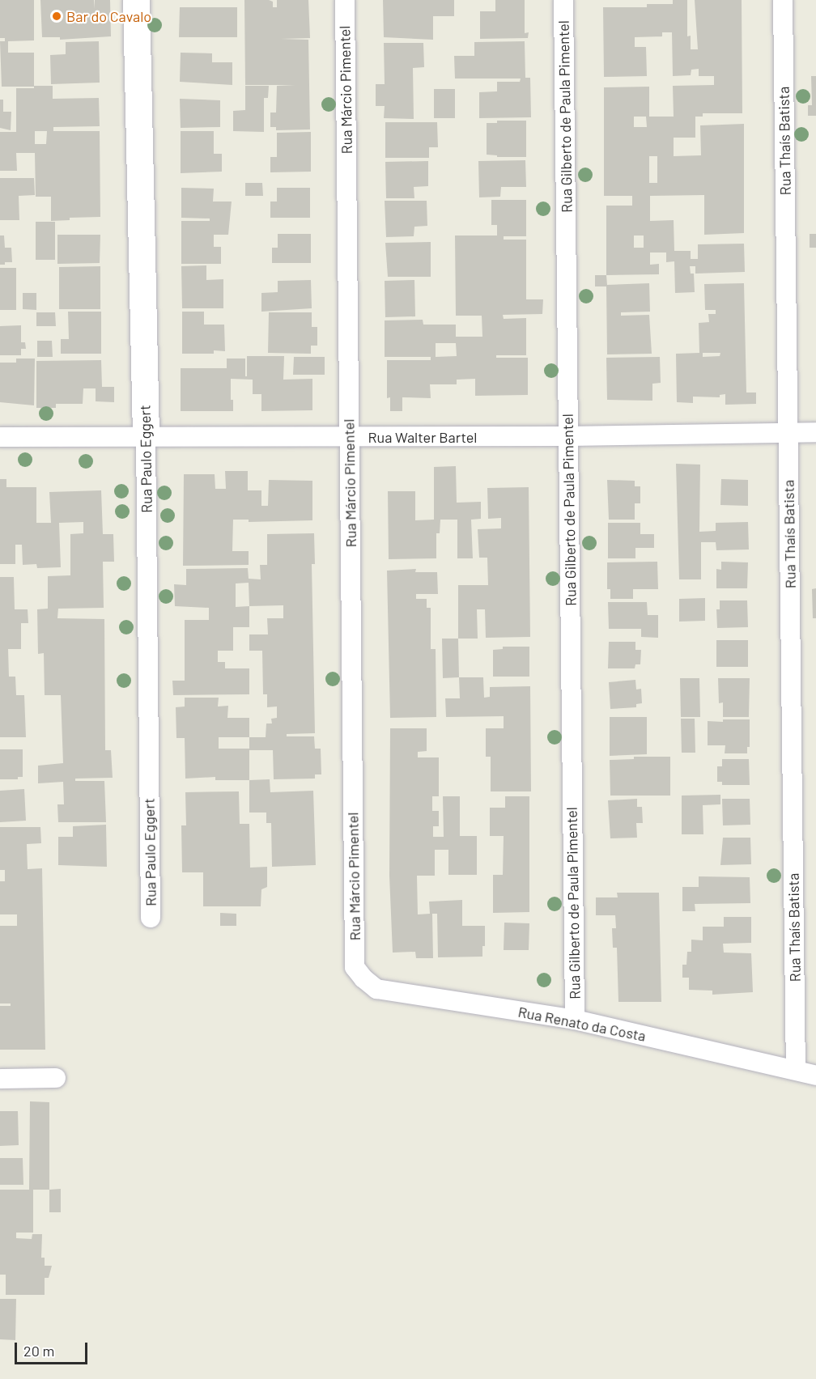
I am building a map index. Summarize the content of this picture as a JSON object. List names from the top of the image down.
{
  "streets": {
    "street": [
      "Rua Márcio Pimentel",
      "Rua Gilberto de Paula Pimentel",
      "Rua Thaís Batista",
      "Rua Walter Bartel",
      "Rua Paulo Eggert",
      "Rua Renato da Costa"
    ]
  },
  "crossings": [
    ["Rua Márcio Pimentel", "Rua Walter Bartel"],
    ["Rua Márcio Pimentel", "Rua Renato da Costa"],
    ["Rua Gilberto de Paula Pimentel", "Rua Walter Bartel"],
    ["Rua Gilberto de Paula Pimentel", "Rua Renato da Costa"],
    ["Rua Thaís Batista", "Rua Walter Bartel"],
    ["Rua Thaís Batista", "Rua Renato da Costa"],
    ["Rua Walter Bartel", "Rua Paulo Eggert"]
  ],
  "places": ["Bar do Cavalo"],
  "scale_bar": "20 m"
}
